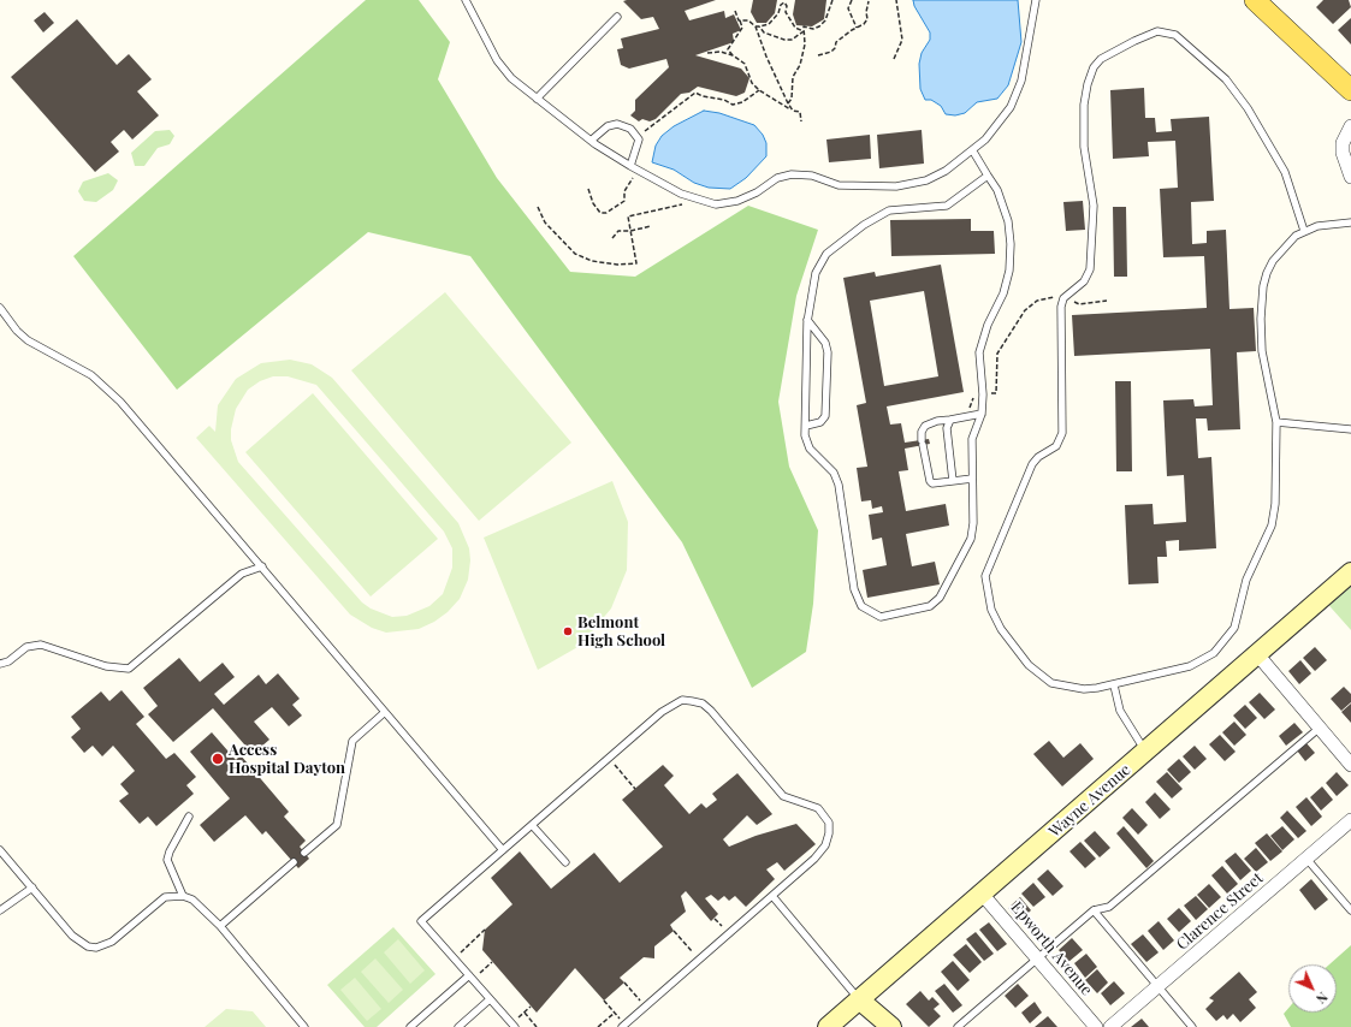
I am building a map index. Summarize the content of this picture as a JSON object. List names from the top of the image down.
{
  "streets": {
    "main road": ["Wayne Avenue"],
    "street": ["Clarence Street", "Epworth Avenue"]
  },
  "crossings": [
    ["Wayne Avenue", "Epworth Avenue"]
  ],
  "places": ["Belmont High School", "Access Hospital Dayton"],
  "north": "bottom right"
}
